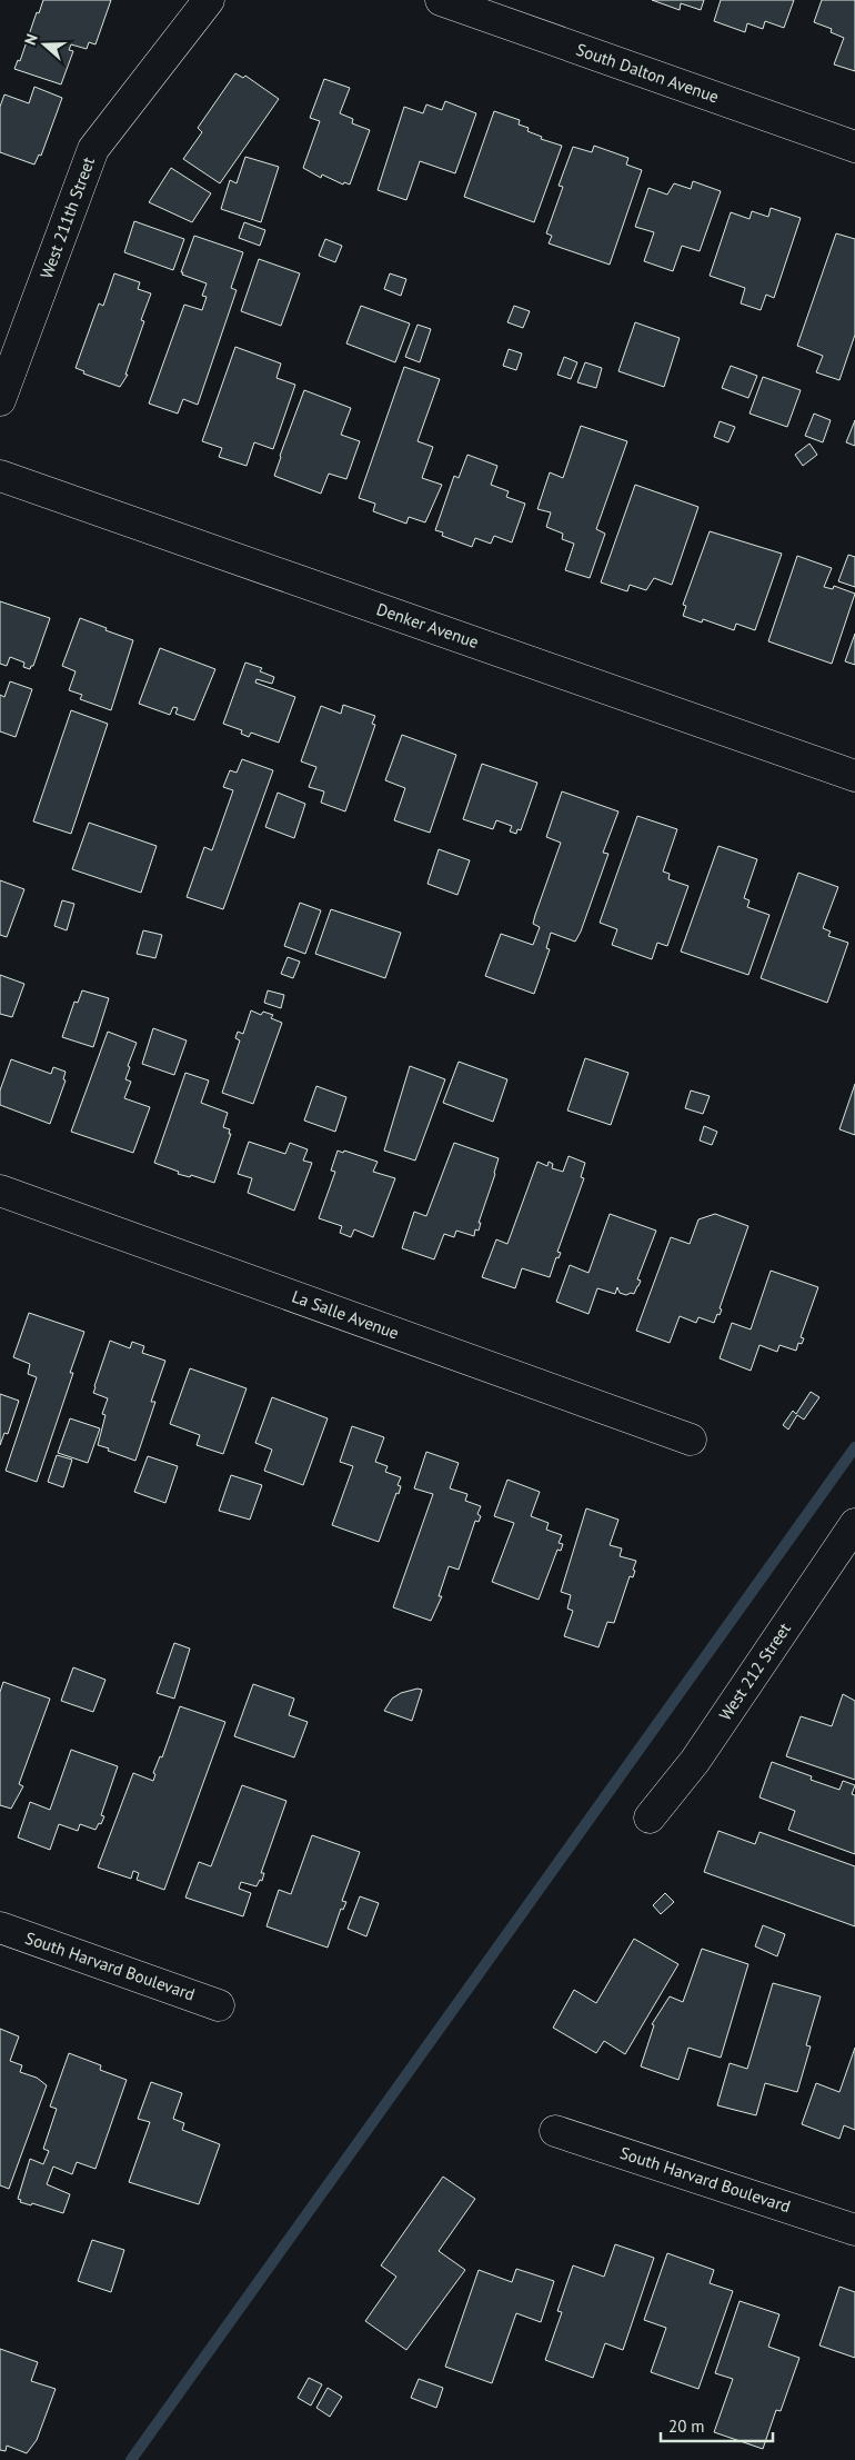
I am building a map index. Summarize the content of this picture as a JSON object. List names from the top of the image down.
{
  "streets": {
    "street": [
      "South Dalton Avenue",
      "West 211th Street",
      "Denker Avenue",
      "La Salle Avenue",
      "West 212 Street",
      "South Harvard Boulevard"
    ]
  },
  "scale_bar": "20 m",
  "north": "left"
}
